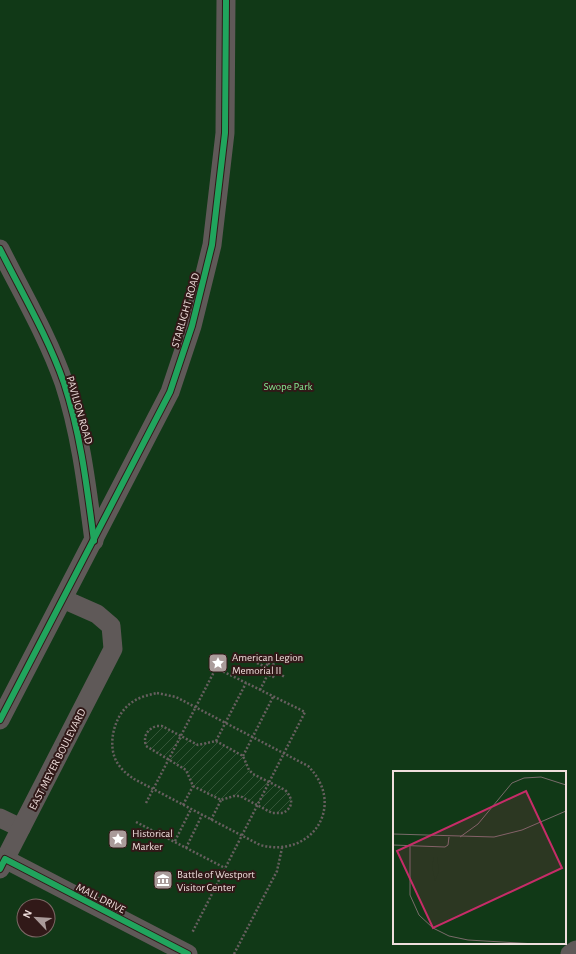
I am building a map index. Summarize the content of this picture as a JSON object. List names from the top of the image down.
{
  "streets": {
    "street": [
      "STARLIGHT ROAD",
      "PAVILION ROAD",
      "EAST MEYER BOULEVARD",
      "MALL DRIVE"
    ]
  },
  "crossings": [
    ["STARLIGHT ROAD", "PAVILION ROAD"],
    ["STARLIGHT ROAD", "EAST MEYER BOULEVARD"],
    ["EAST MEYER BOULEVARD", "MALL DRIVE"]
  ],
  "parks": ["Swope Park"],
  "places": {
    "place": ["American Legion Memorial II", "Historical Marker"],
    "museum": ["Battle of Westport Visitor Center"]
  },
  "north": "top left"
}
